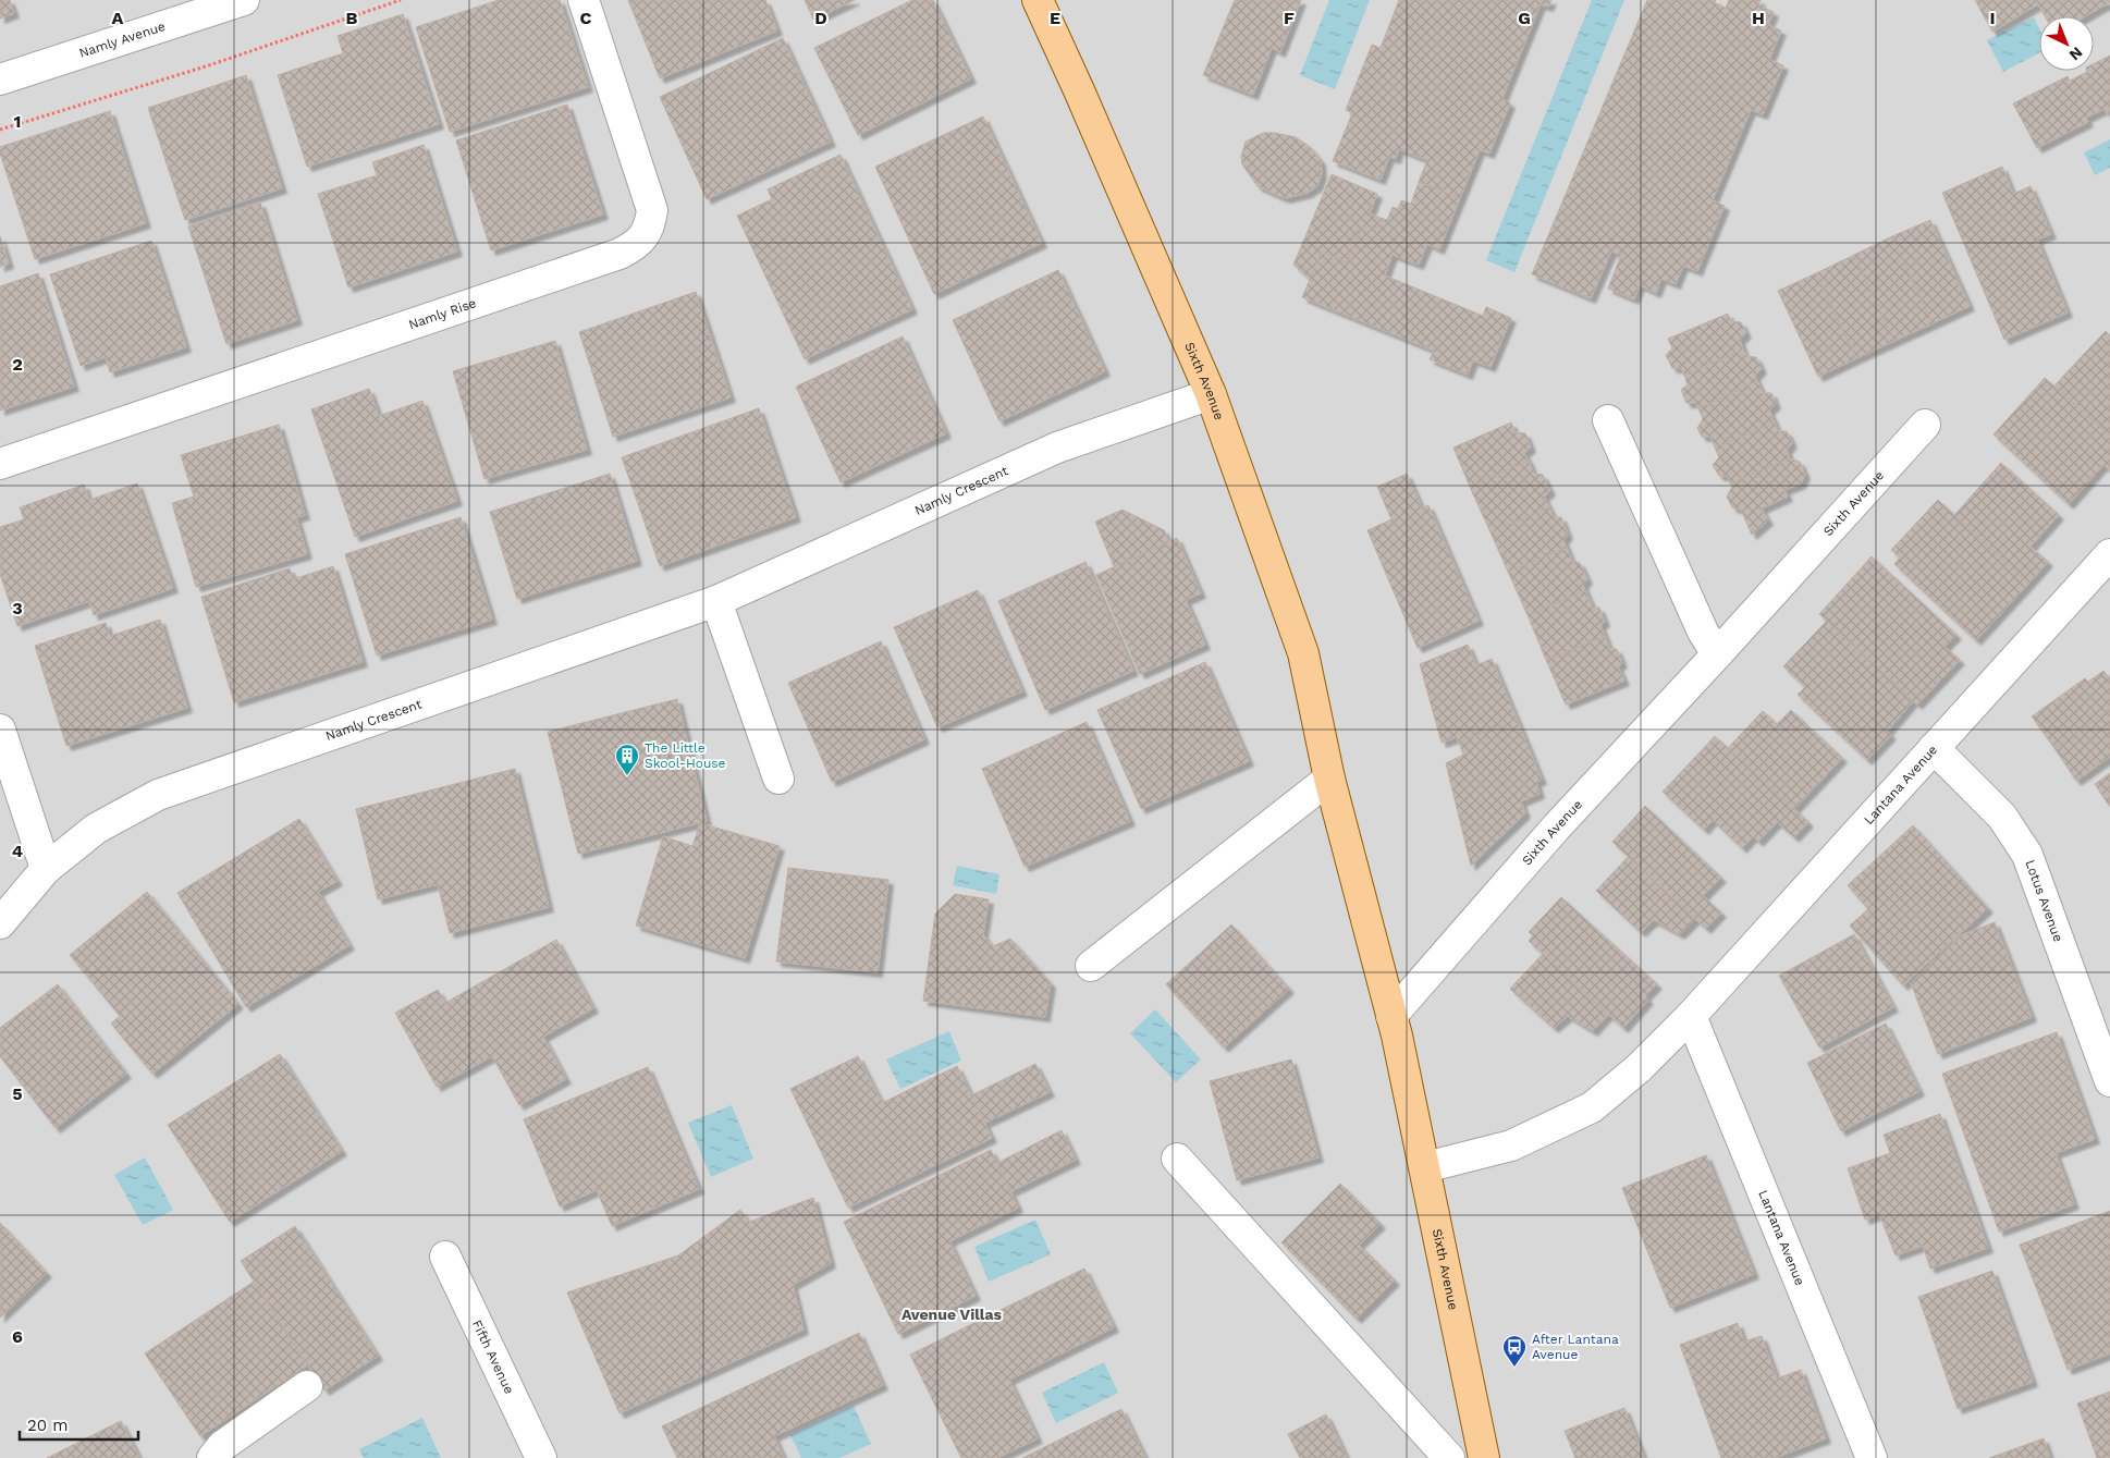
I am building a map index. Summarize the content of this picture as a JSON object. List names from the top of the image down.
{
  "streets": {
    "main road": ["Sixth Avenue"],
    "street": [
      "Namly Avenue",
      "Namly Rise",
      "Namly Crescent",
      "Lantana Avenue",
      "Lotus Avenue",
      "Fifth Avenue"
    ]
  },
  "crossings": [
    ["Sixth Avenue", "Namly Crescent"],
    ["Sixth Avenue", "Lantana Avenue"],
    ["Lantana Avenue", "Lotus Avenue"]
  ],
  "districts": ["Avenue Villas"],
  "places": {
    "building": ["The Little Skool-House"],
    "bus stop": ["After Lantana Avenue"]
  },
  "scale_bar": "20 m",
  "north": "bottom right",
  "grid": {
    "columns": [
      "A",
      "B",
      "C",
      "D",
      "E",
      "F",
      "G",
      "H",
      "I"
    ],
    "rows": [
      "1",
      "2",
      "3",
      "4",
      "5",
      "6"
    ]
  }
}
